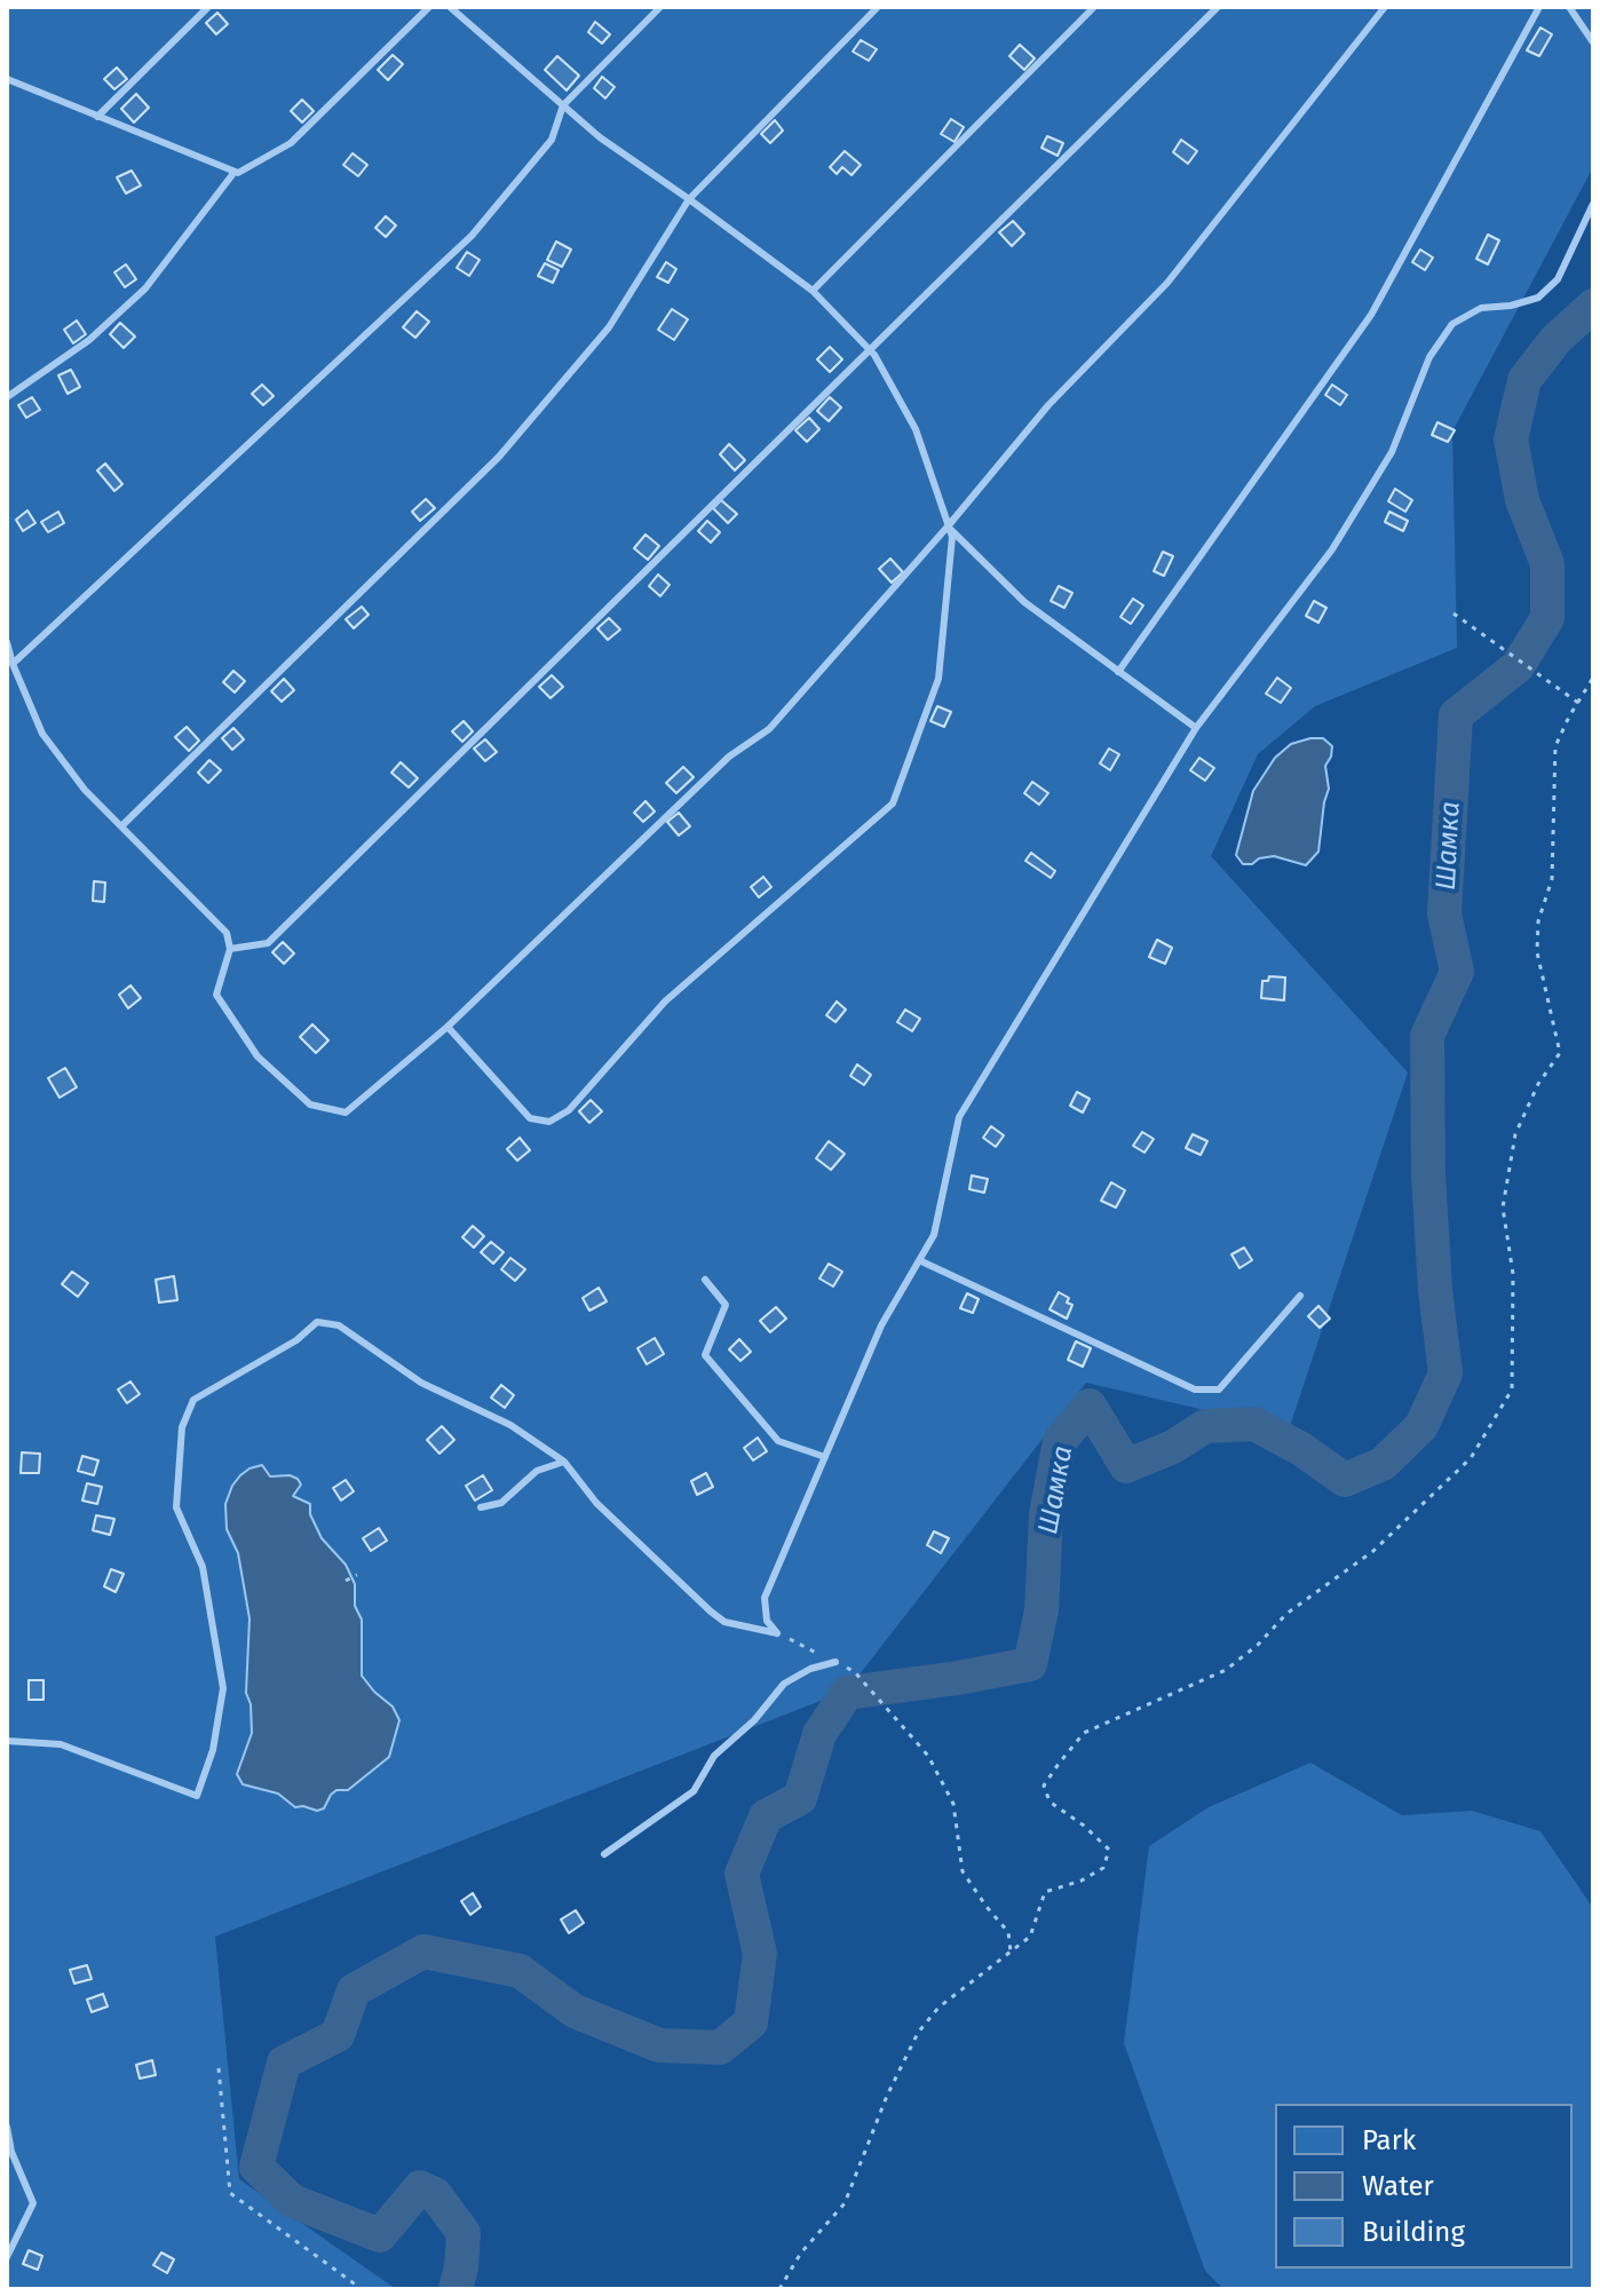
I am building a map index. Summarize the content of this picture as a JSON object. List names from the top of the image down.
{
  "water": ["Шамка"],
  "legend": ["Park", "Water", "Building"]
}
